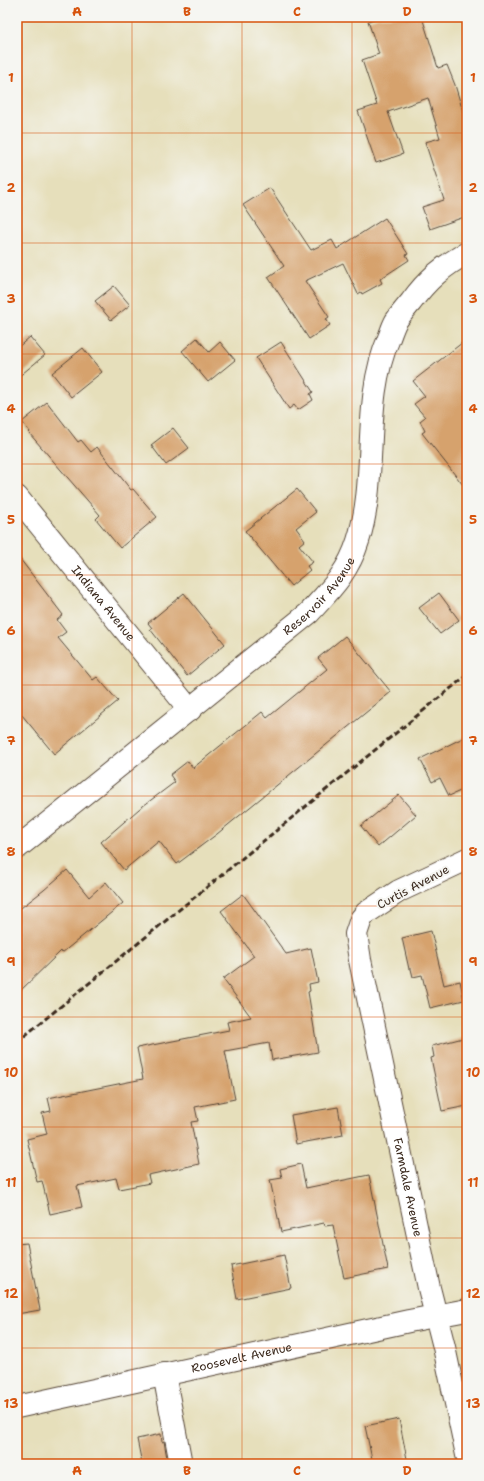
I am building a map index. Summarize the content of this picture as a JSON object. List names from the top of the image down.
{
  "streets": {
    "street": [
      "Reservoir Avenue",
      "Indiana Avenue",
      "Curtis Avenue",
      "Farmdale Avenue",
      "Roosevelt Avenue"
    ]
  },
  "crossings": [
    ["Reservoir Avenue", "Indiana Avenue"],
    ["Curtis Avenue", "Farmdale Avenue"],
    ["Farmdale Avenue", "Roosevelt Avenue"]
  ],
  "grid": {
    "columns": [
      "A",
      "B",
      "C",
      "D"
    ],
    "rows": [
      "1",
      "2",
      "3",
      "4",
      "5",
      "6",
      "7",
      "8",
      "9",
      "10",
      "11",
      "12",
      "13"
    ]
  }
}
